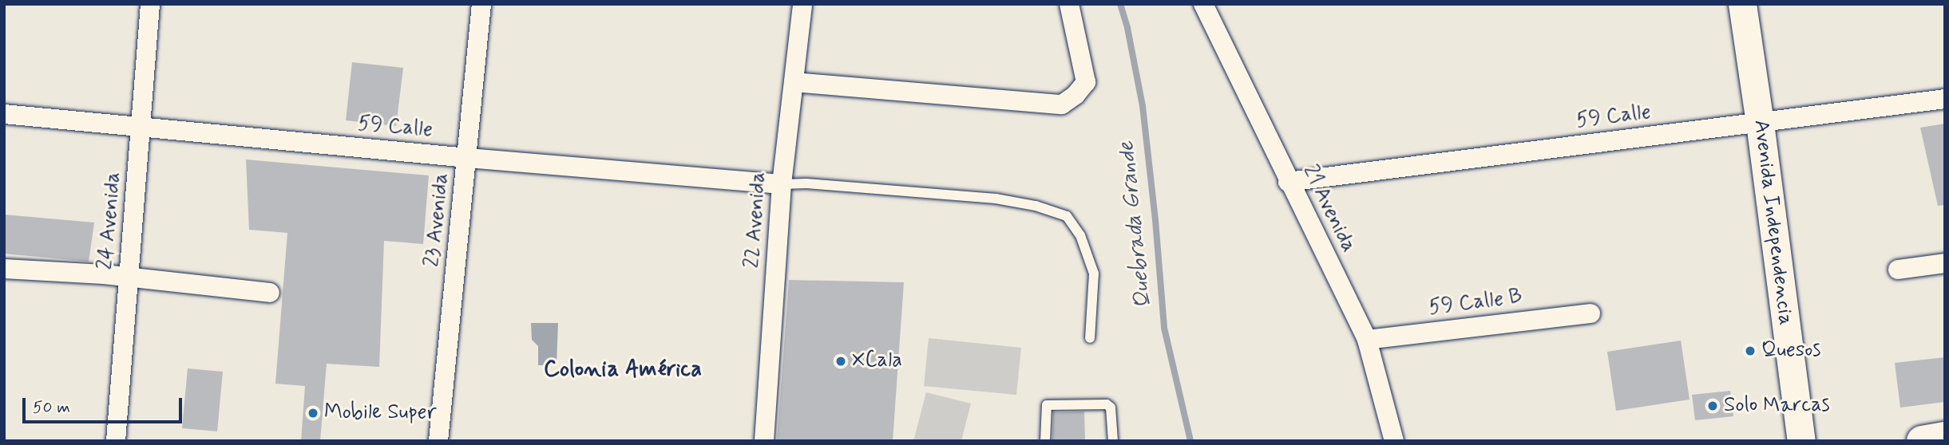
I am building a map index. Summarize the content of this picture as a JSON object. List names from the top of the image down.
{
  "streets": {
    "street": [
      "59 Calle",
      "21 Avenida",
      "23 Avenida",
      "22 Avenida",
      "24 Avenida",
      "Avenida Independencia",
      "59 Calle B"
    ]
  },
  "crossings": [
    ["59 Calle", "21 Avenida"],
    ["59 Calle", "23 Avenida"],
    ["59 Calle", "22 Avenida"],
    ["59 Calle", "24 Avenida"],
    ["59 Calle", "Avenida Independencia"],
    ["21 Avenida", "59 Calle B"]
  ],
  "districts": ["Colonia América"],
  "water": ["Quebrada Grande"],
  "places": [
    "Quesos",
    "XCala",
    "Solo Marcas",
    "Mobile Super"
  ],
  "scale_bar": "50 m"
}
